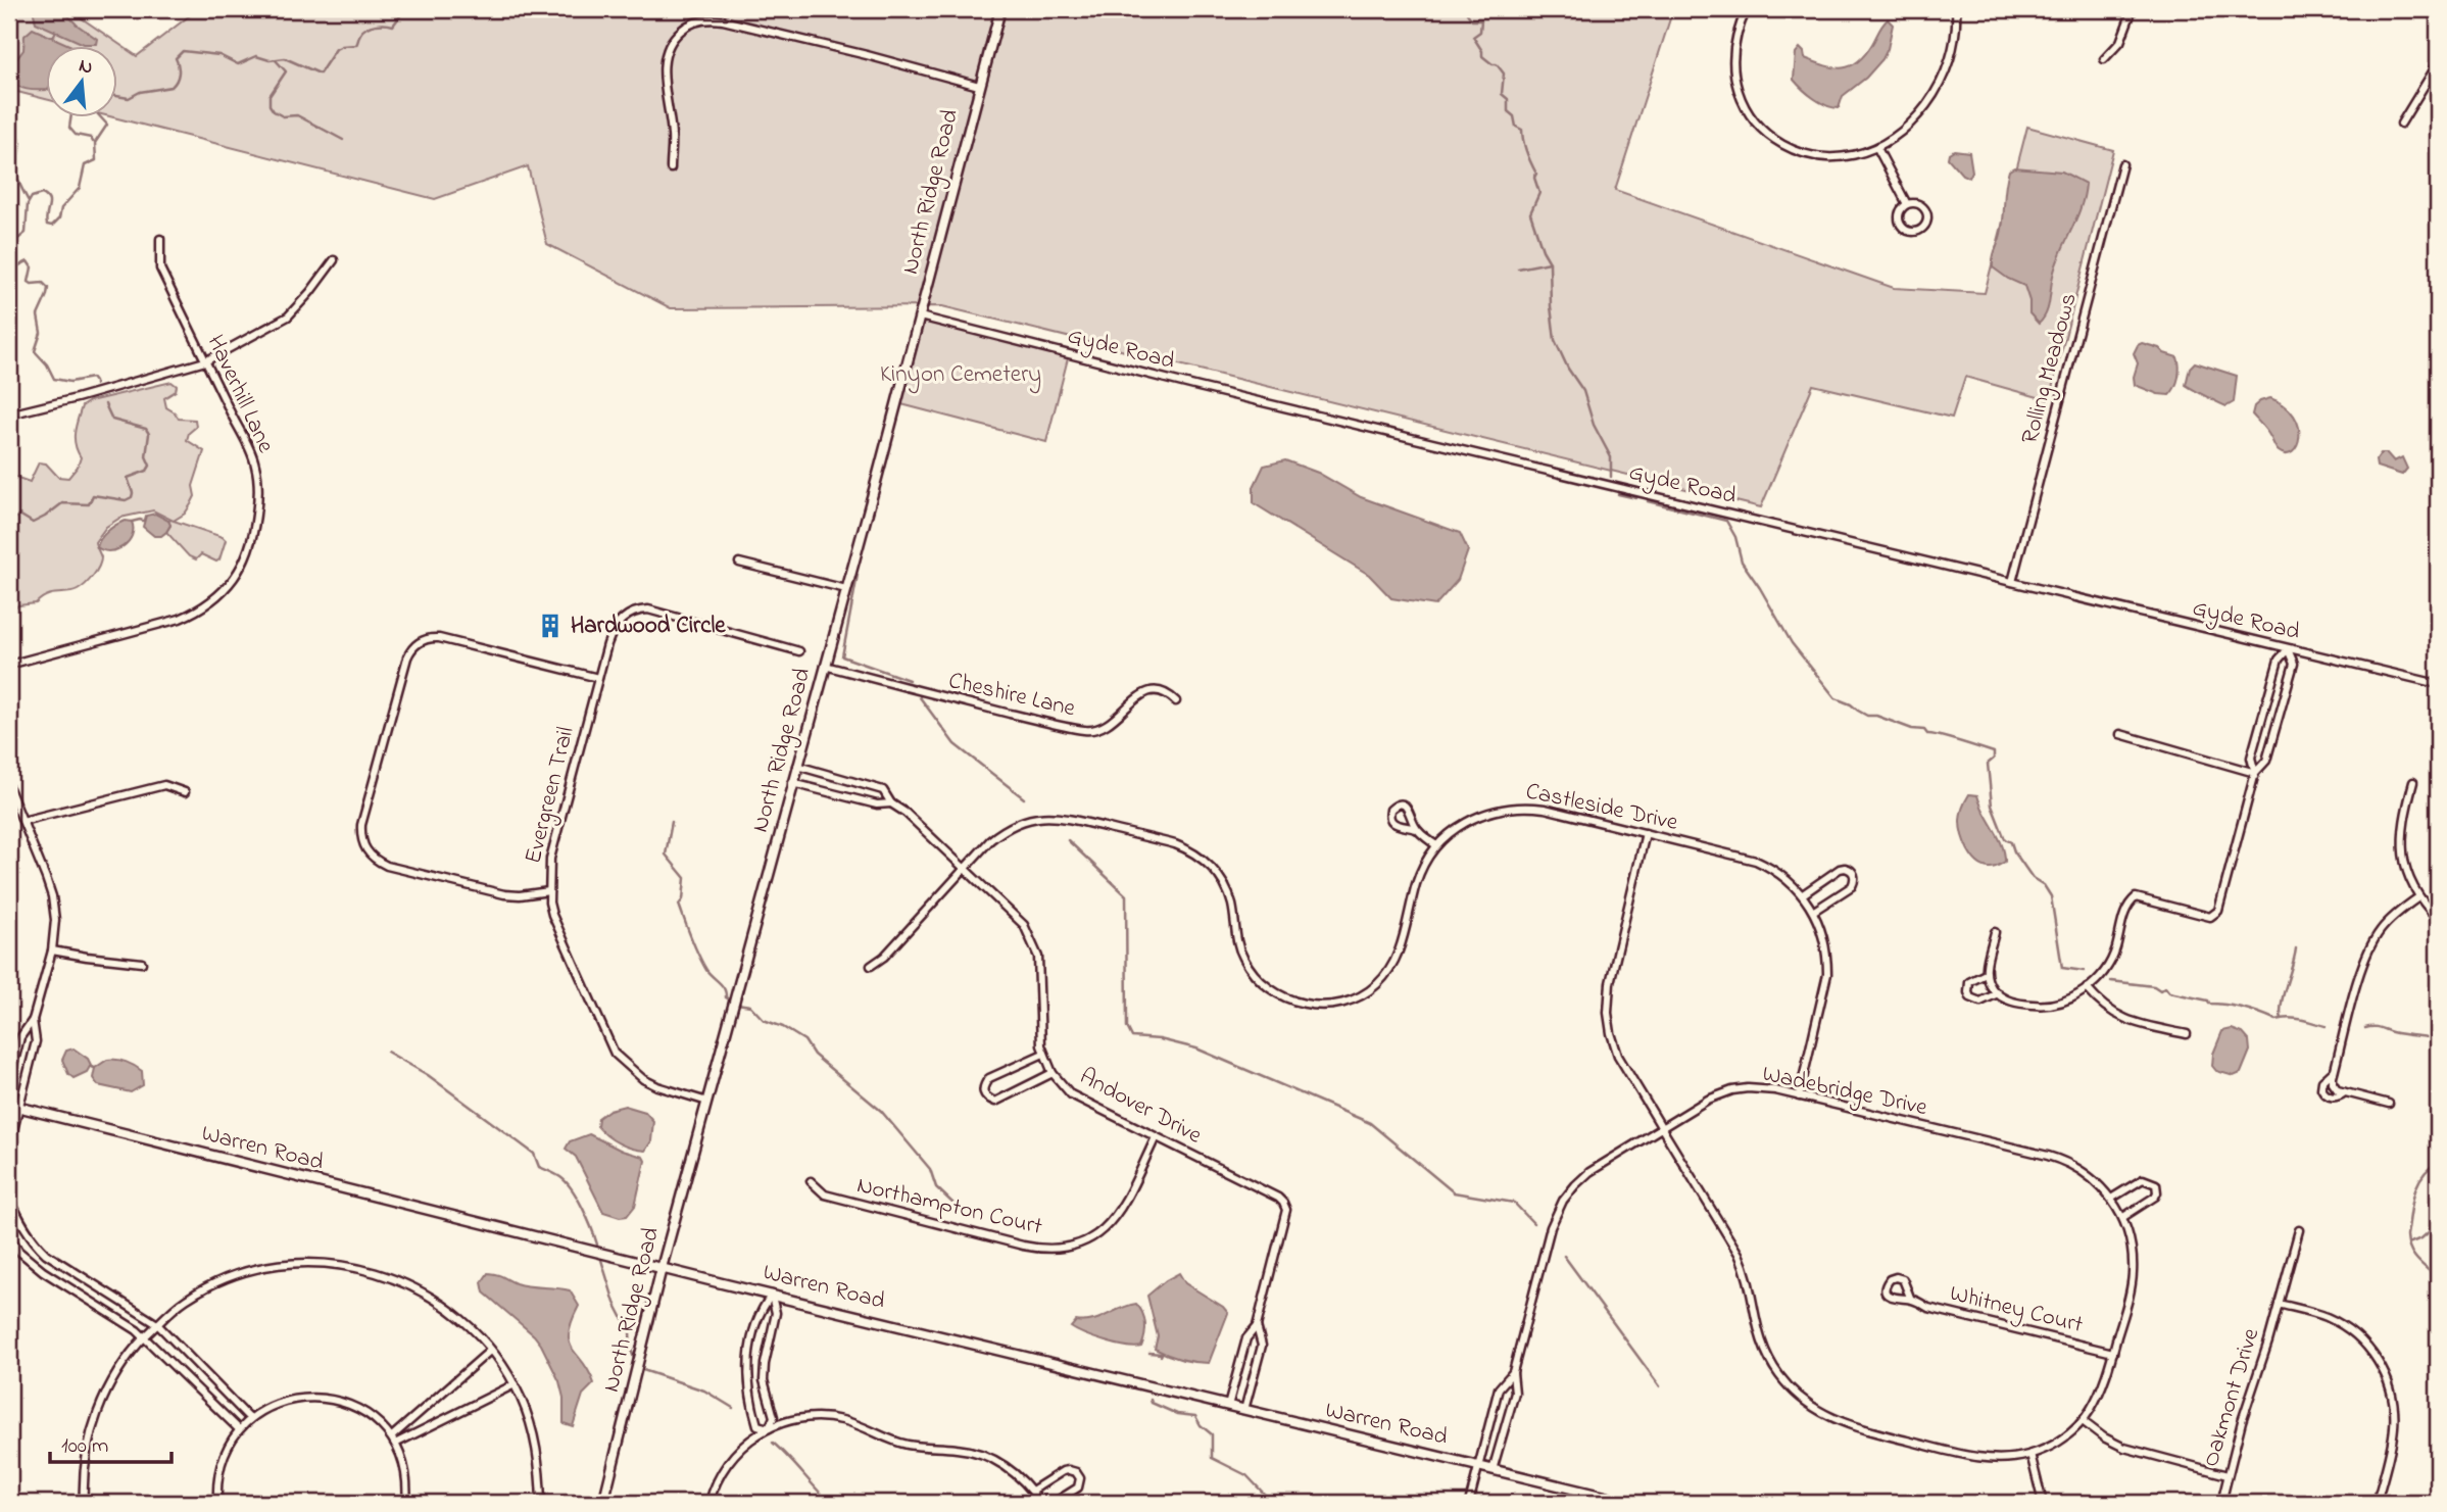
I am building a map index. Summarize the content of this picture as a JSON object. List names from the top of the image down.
{
  "streets": {
    "street": [
      "North Ridge Road",
      "Gyde Road",
      "Rolling Meadows",
      "Haverhill Lane",
      "Cheshire Lane",
      "Evergreen Trail",
      "Castleside Drive",
      "Wadebridge Drive",
      "Andover Drive",
      "Warren Road",
      "Northampton Court",
      "Whitney Court",
      "Oakmont Drive"
    ]
  },
  "crossings": [
    ["North Ridge Road", "Gyde Road"],
    ["North Ridge Road", "Cheshire Lane"],
    ["North Ridge Road", "Evergreen Trail"],
    ["North Ridge Road", "Andover Drive"],
    ["North Ridge Road", "Warren Road"],
    ["Gyde Road", "Rolling Meadows"],
    ["Castleside Drive", "Wadebridge Drive"],
    ["Castleside Drive", "Andover Drive"],
    ["Wadebridge Drive", "Warren Road"],
    ["Wadebridge Drive", "Whitney Court"],
    ["Andover Drive", "Warren Road"],
    ["Andover Drive", "Northampton Court"]
  ],
  "parks": ["Kinyon Cemetery"],
  "places": {
    "building": ["Hardwood Circle"]
  },
  "scale_bar": "100 m",
  "north": "top"
}
